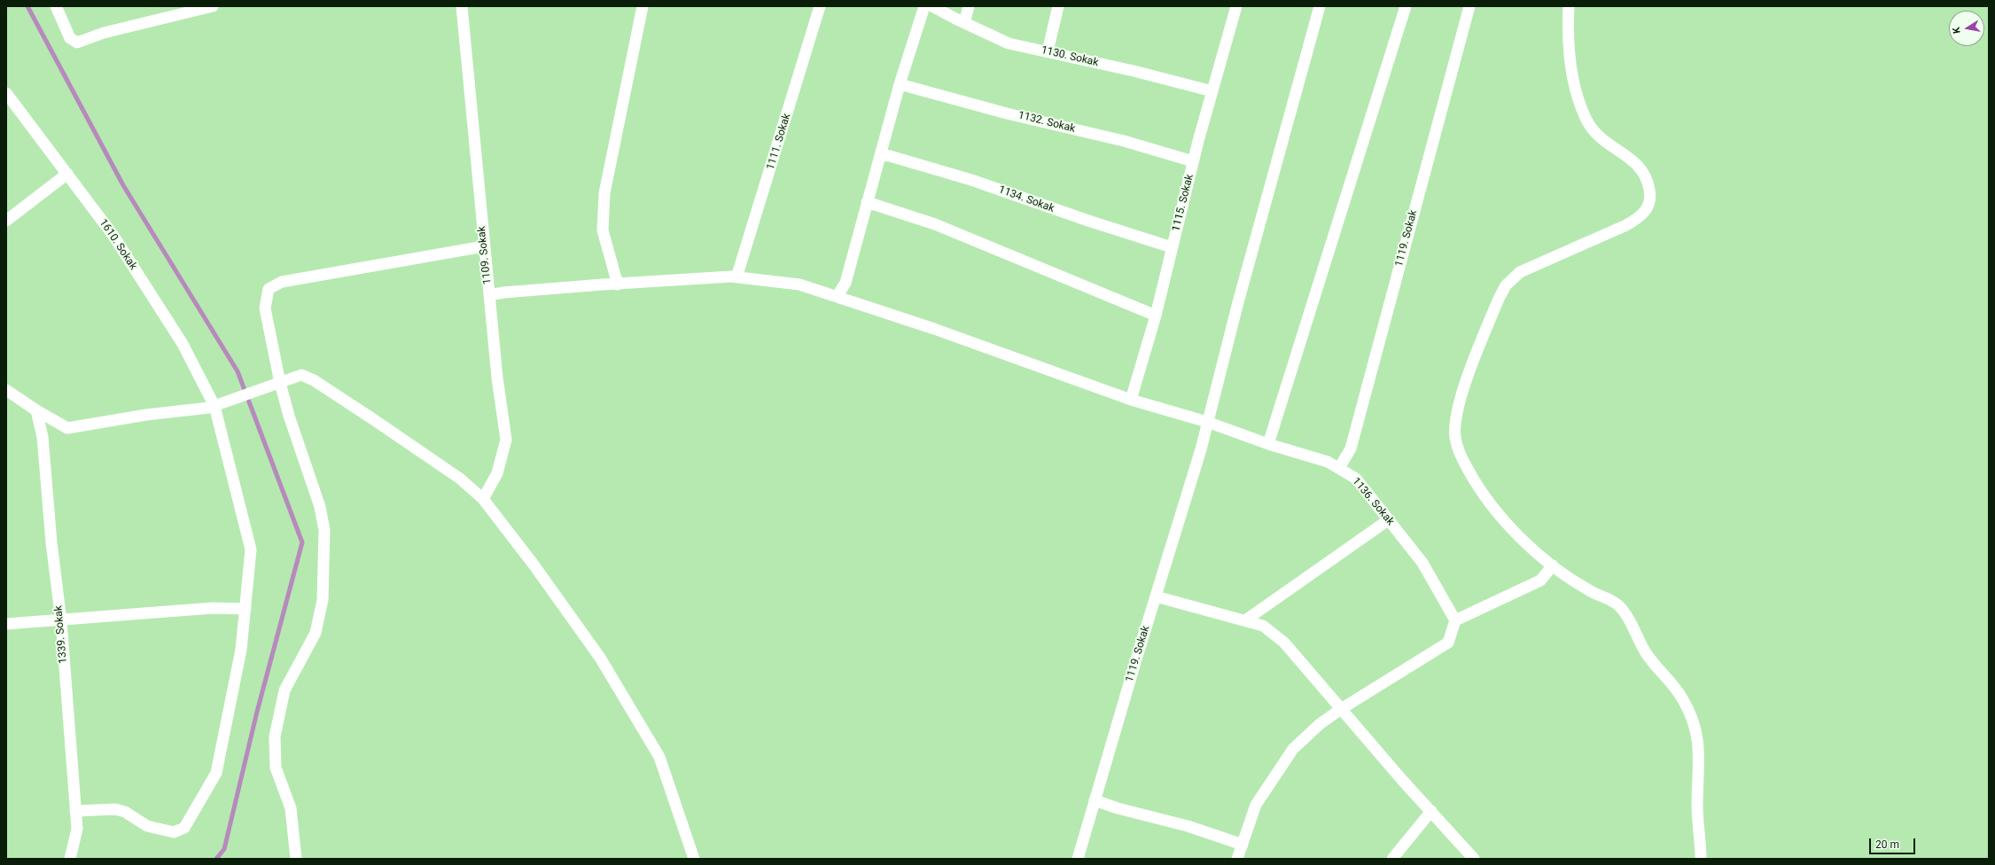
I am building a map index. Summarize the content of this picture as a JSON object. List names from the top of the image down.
{
  "streets": {
    "street": [
      "1130. Sokak",
      "1132. Sokak",
      "1111. Sokak",
      "1134. Sokak",
      "1115. Sokak",
      "1119. Sokak",
      "1610. Sokak",
      "1109. Sokak",
      "1136. Sokak",
      "1339. Sokak"
    ]
  },
  "crossings": [
    ["1130. Sokak", "1115. Sokak"],
    ["1132. Sokak", "1115. Sokak"],
    ["1111. Sokak", "1136. Sokak"],
    ["1134. Sokak", "1115. Sokak"],
    ["1115. Sokak", "1136. Sokak"],
    ["1119. Sokak", "1136. Sokak"],
    ["1610. Sokak", "1339. Sokak"],
    ["1109. Sokak", "1136. Sokak"]
  ],
  "scale_bar": "20 m",
  "north": "left"
}
